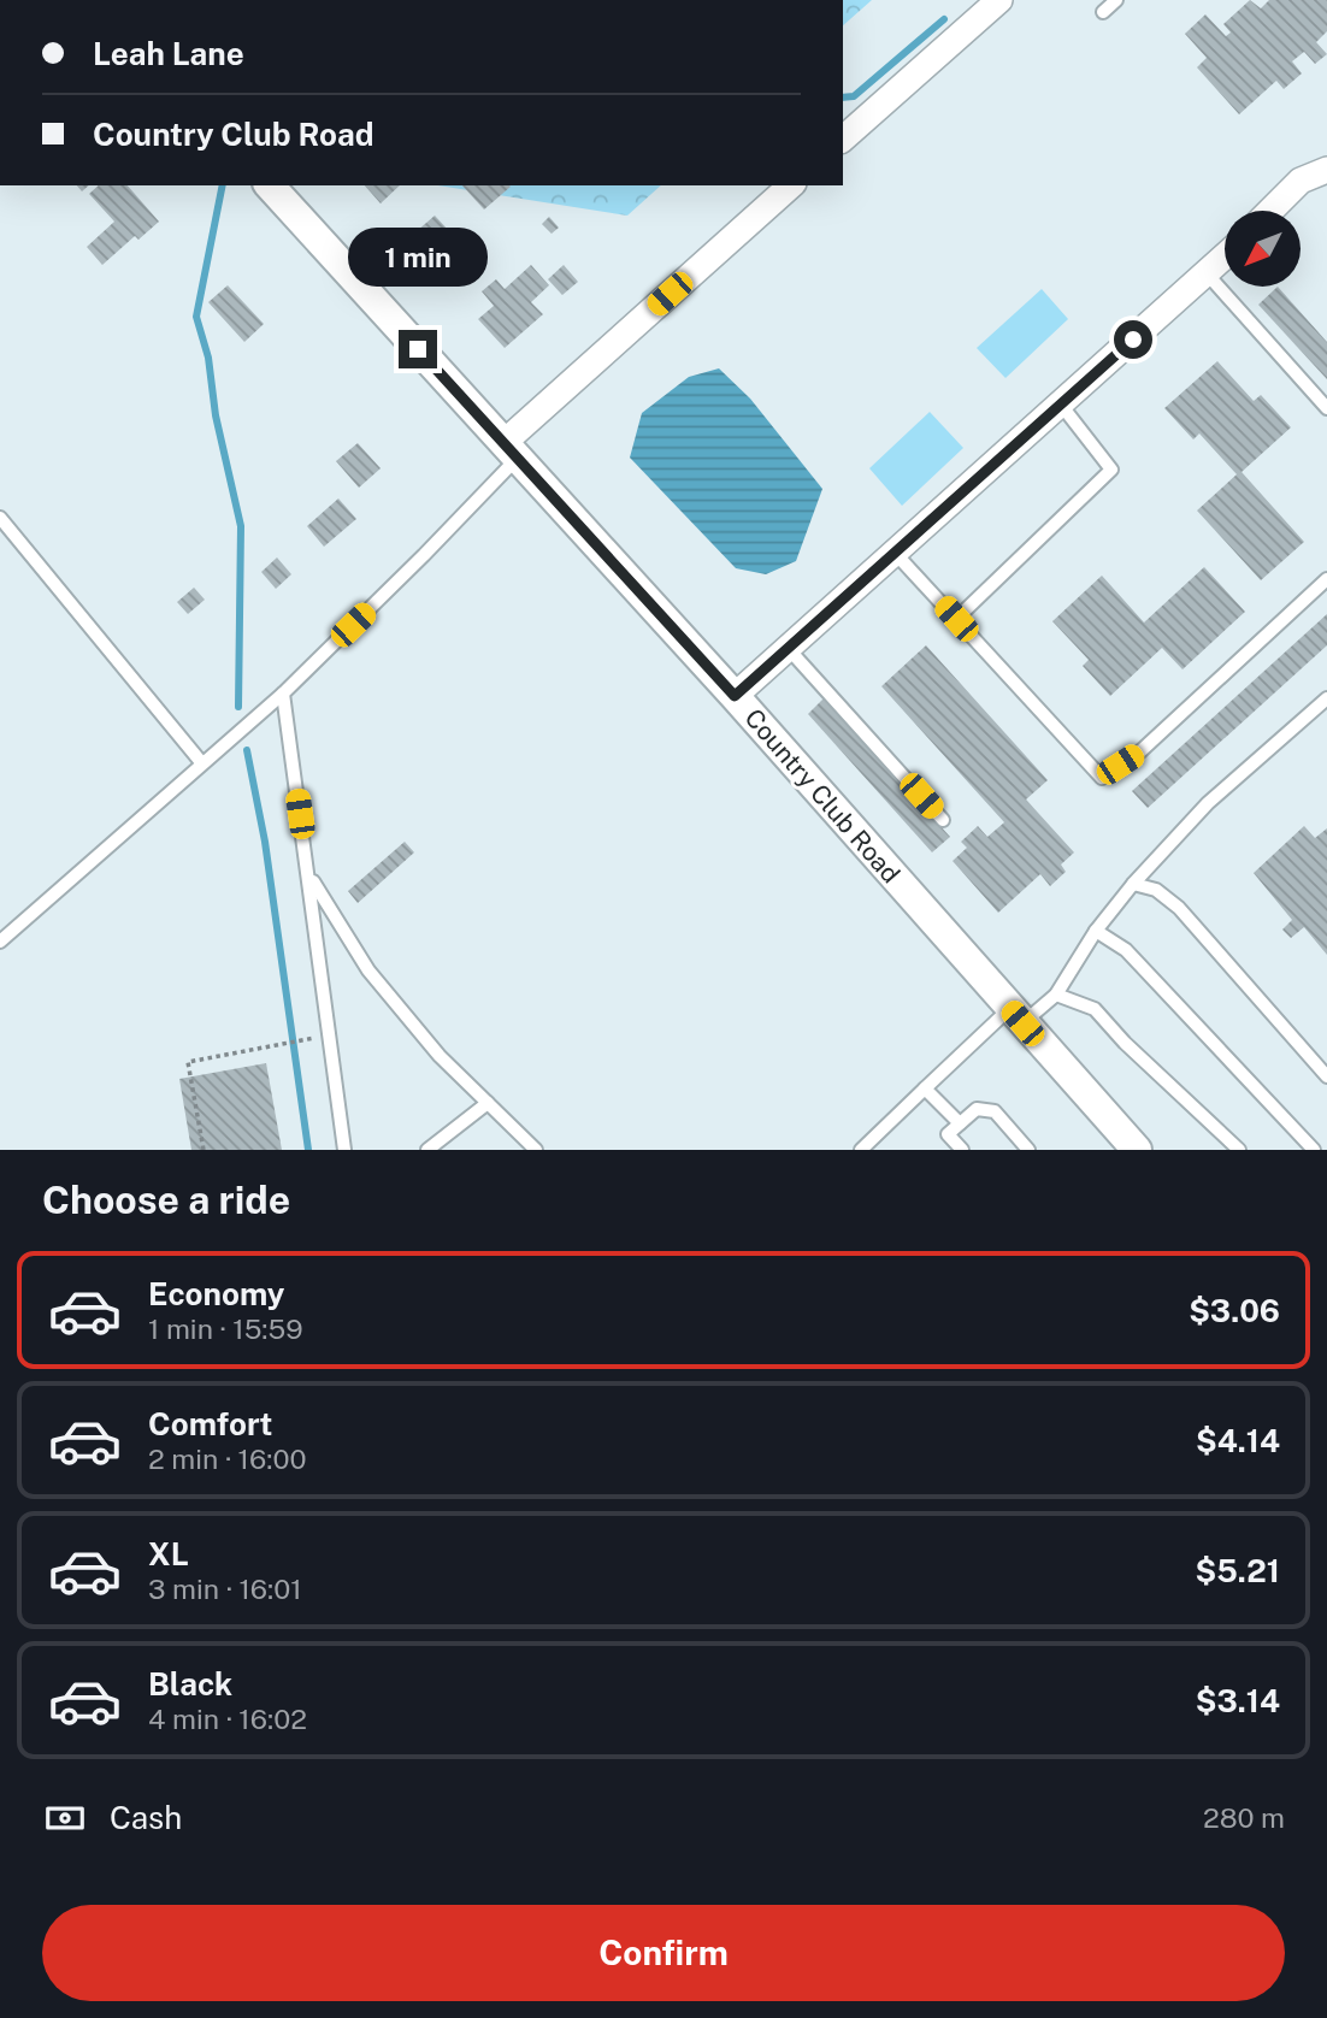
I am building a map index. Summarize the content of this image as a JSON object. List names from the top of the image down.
{
  "streets": {
    "street": ["Country Club Road"]
  },
  "north": "bottom left",
  "page": {
    "banner": ["Leah Lane", "Country Club Road"],
    "bubble": "1 min",
    "heading": "Choose a ride",
    "list": [
      {
        "name": "Economy",
        "note": "1 min · 15:59",
        "value": "$3.06"
      },
      {
        "name": "Comfort",
        "note": "2 min · 16:00",
        "value": "$4.14"
      },
      {
        "name": "XL",
        "note": "3 min · 16:01",
        "value": "$5.21"
      },
      {
        "name": "Black",
        "note": "4 min · 16:02",
        "value": "$3.14"
      }
    ],
    "pay": ["Cash", "280 m"],
    "buttons": "Confirm"
  }
}
